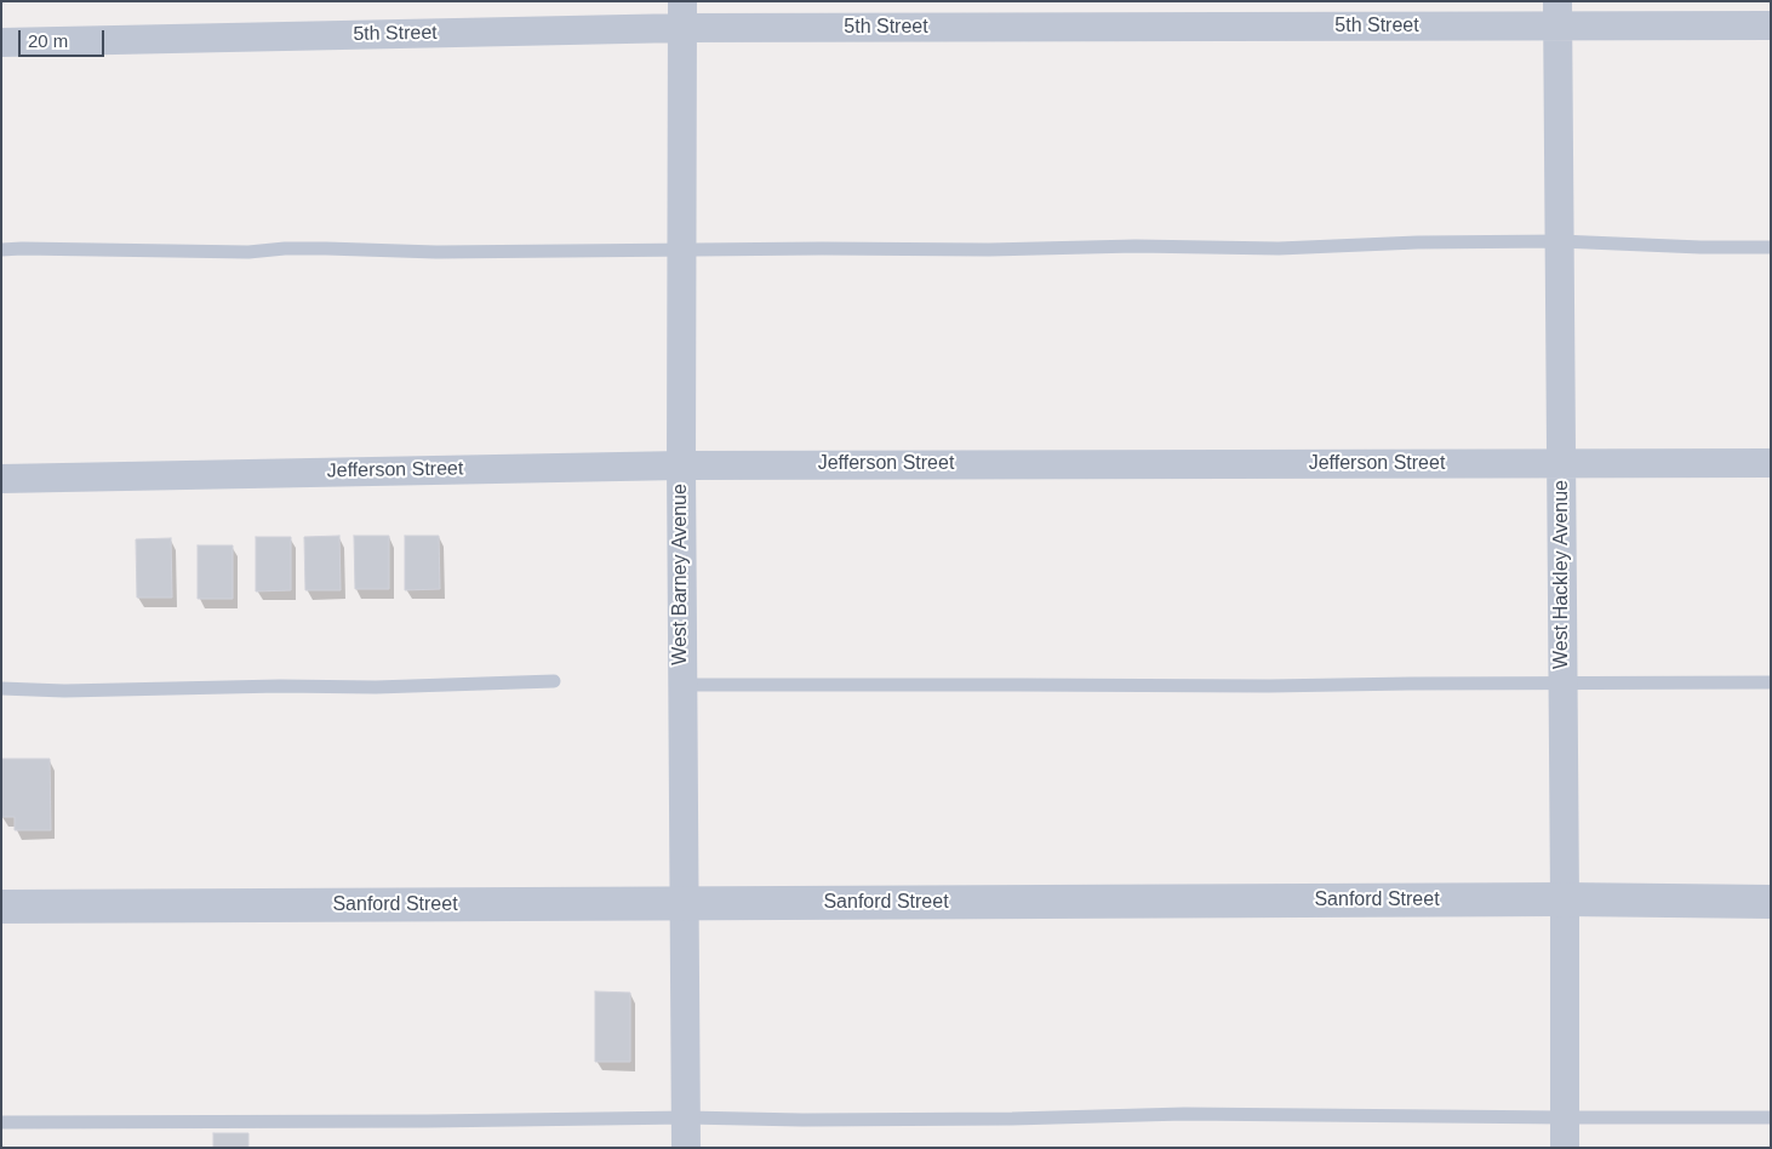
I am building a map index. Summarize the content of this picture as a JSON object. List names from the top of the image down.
{
  "streets": {
    "street": [
      "5th Street",
      "Jefferson Street",
      "West Barney Avenue",
      "West Hackley Avenue",
      "Sanford Street"
    ]
  },
  "crossings": [
    ["5th Street", "West Barney Avenue"],
    ["5th Street", "West Hackley Avenue"],
    ["Jefferson Street", "West Barney Avenue"],
    ["Jefferson Street", "West Hackley Avenue"],
    ["West Barney Avenue", "Sanford Street"],
    ["West Hackley Avenue", "Sanford Street"]
  ],
  "scale_bar": "20 m"
}
